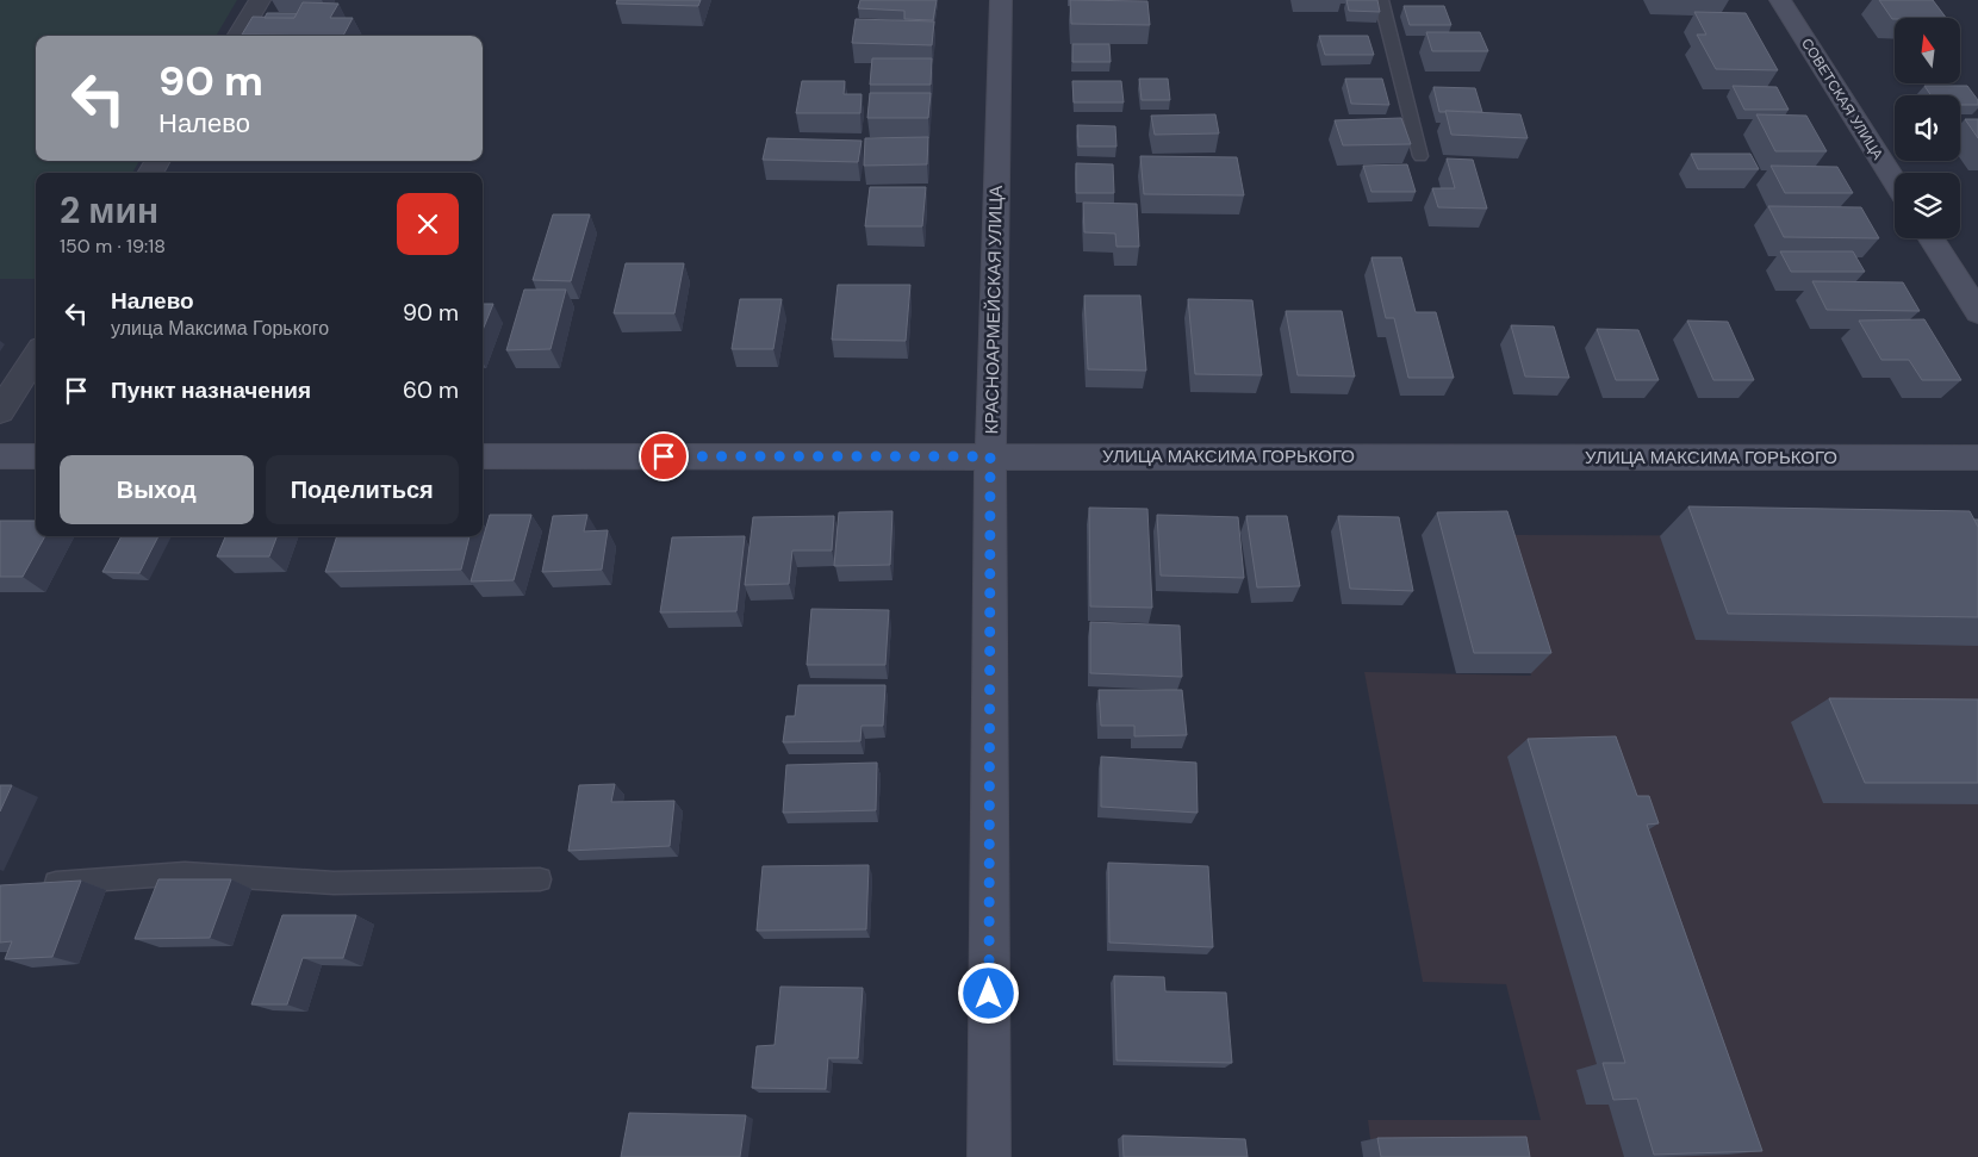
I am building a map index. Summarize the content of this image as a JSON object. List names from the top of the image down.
{
  "streets": {
    "street": ["СОВЕТСКАЯ УЛИЦА", "КРАСНОАРМЕЙСКАЯ УЛИЦА", "УЛИЦА МАКСИМА ГОРЬКОГО"]
  },
  "crossings": [
    ["КРАСНОАРМЕЙСКАЯ УЛИЦА", "УЛИЦА МАКСИМА ГОРЬКОГО"]
  ],
  "north": "top",
  "page": {
    "turn": ["90 m", "Налево"],
    "heading": ["2 мин", "150 m · 19:18"],
    "list": [
      {
        "name": "Налево",
        "note": "улица Максима Горького",
        "value": "90 m"
      },
      {
        "name": "Пункт назначения",
        "value": "60 m"
      }
    ],
    "buttons": ["Выход", "Поделиться"]
  }
}
